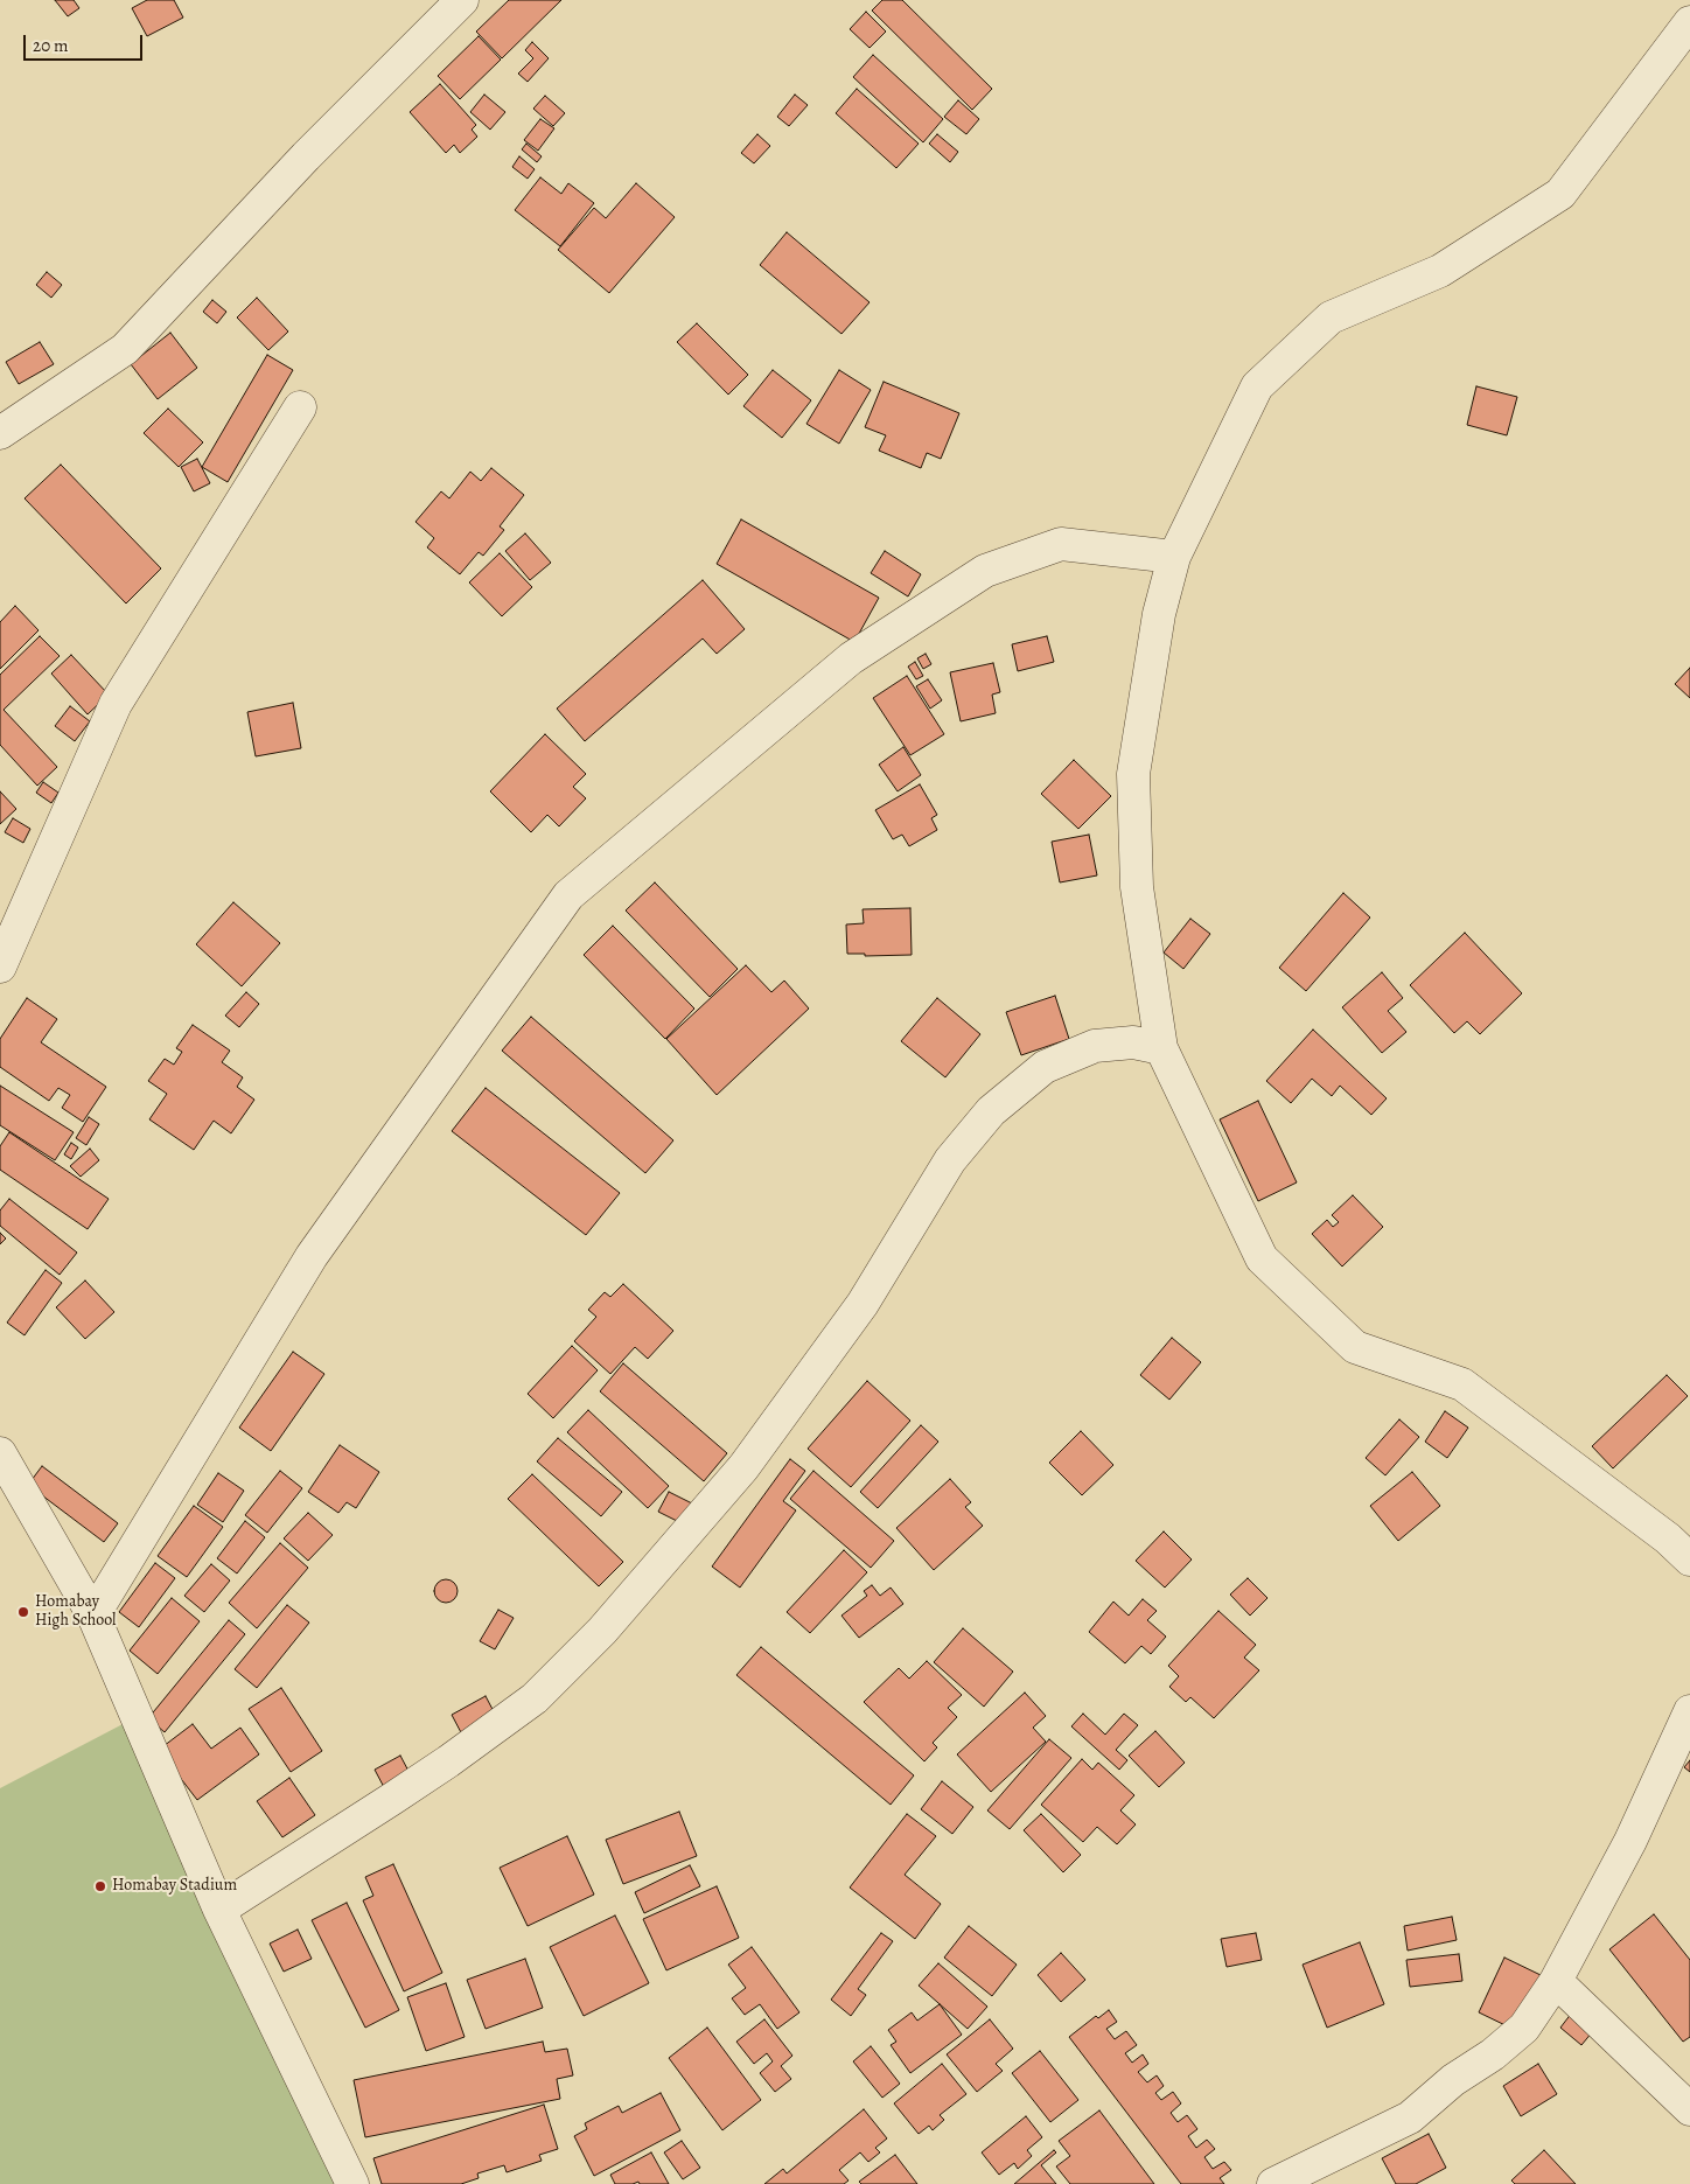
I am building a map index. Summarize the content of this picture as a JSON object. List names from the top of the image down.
{
  "places": ["Homabay High School", "Homabay Stadium"],
  "scale_bar": "20 m"
}
